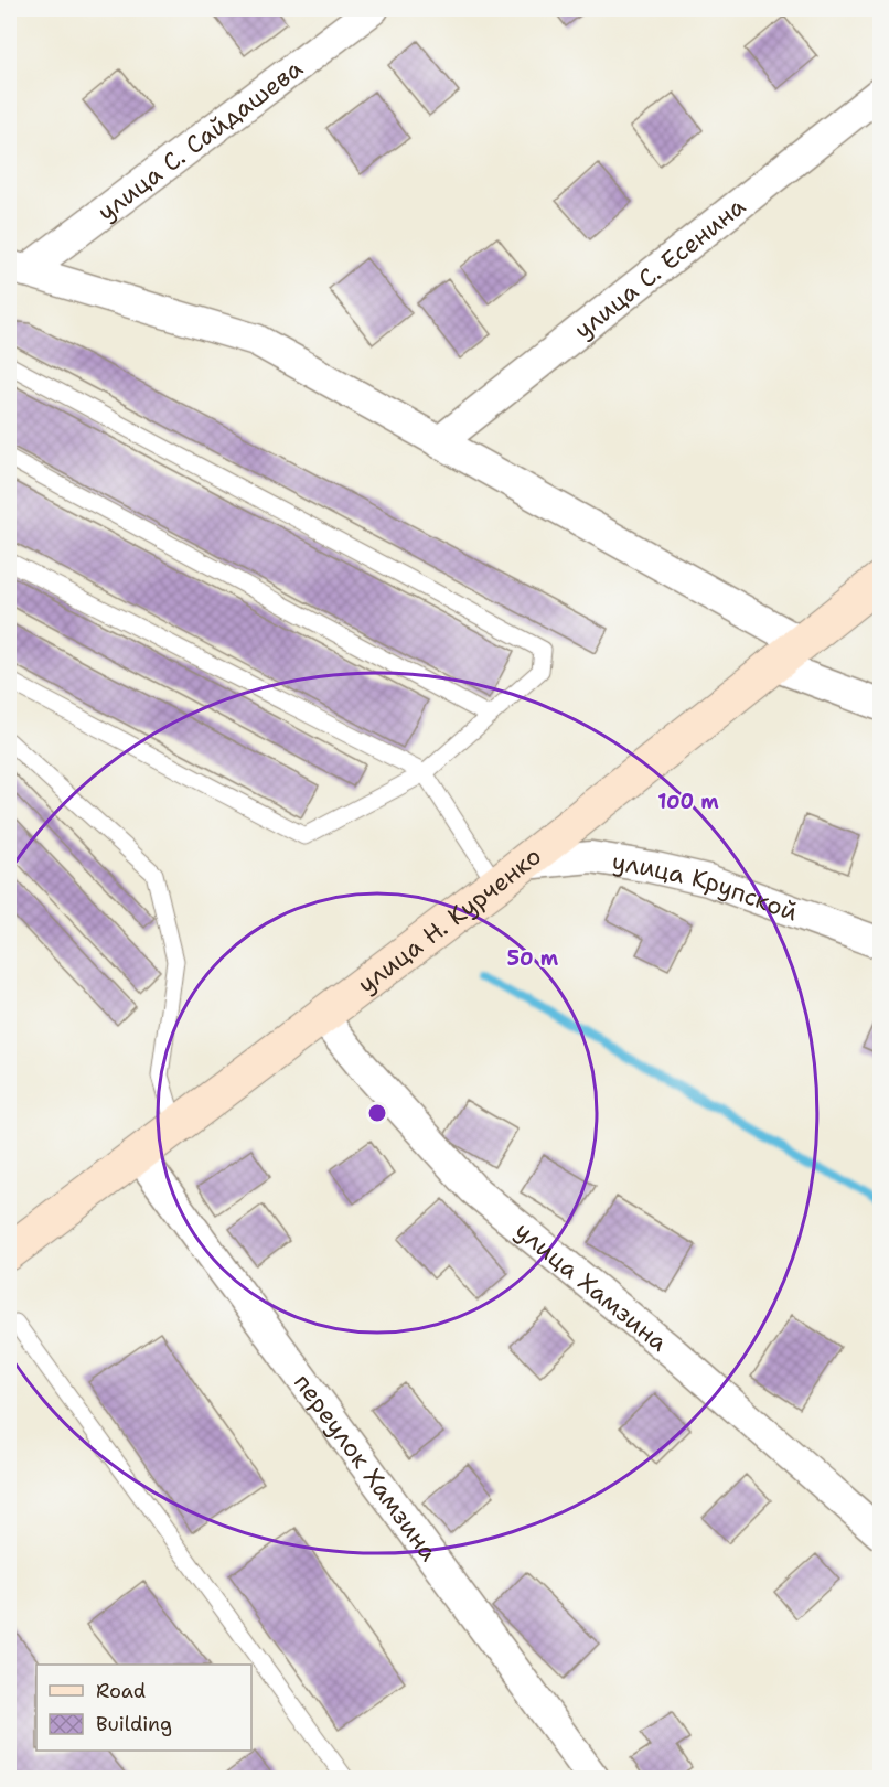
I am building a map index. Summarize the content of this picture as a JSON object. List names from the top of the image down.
{
  "streets": {
    "main road": ["улица Н. Курченко"],
    "street": [
      "улица С. Сайдашева",
      "улица С. Есенина",
      "улица Крупской",
      "улица Хамзина",
      "переулок Хамзина"
    ]
  },
  "crossings": [
    ["улица Крупской", "улица Н. Курченко"],
    ["улица Н. Курченко", "улица Хамзина"],
    ["улица Н. Курченко", "переулок Хамзина"]
  ],
  "legend": ["Road", "Building"],
  "rings": ["100 m", "50 m"]
}
